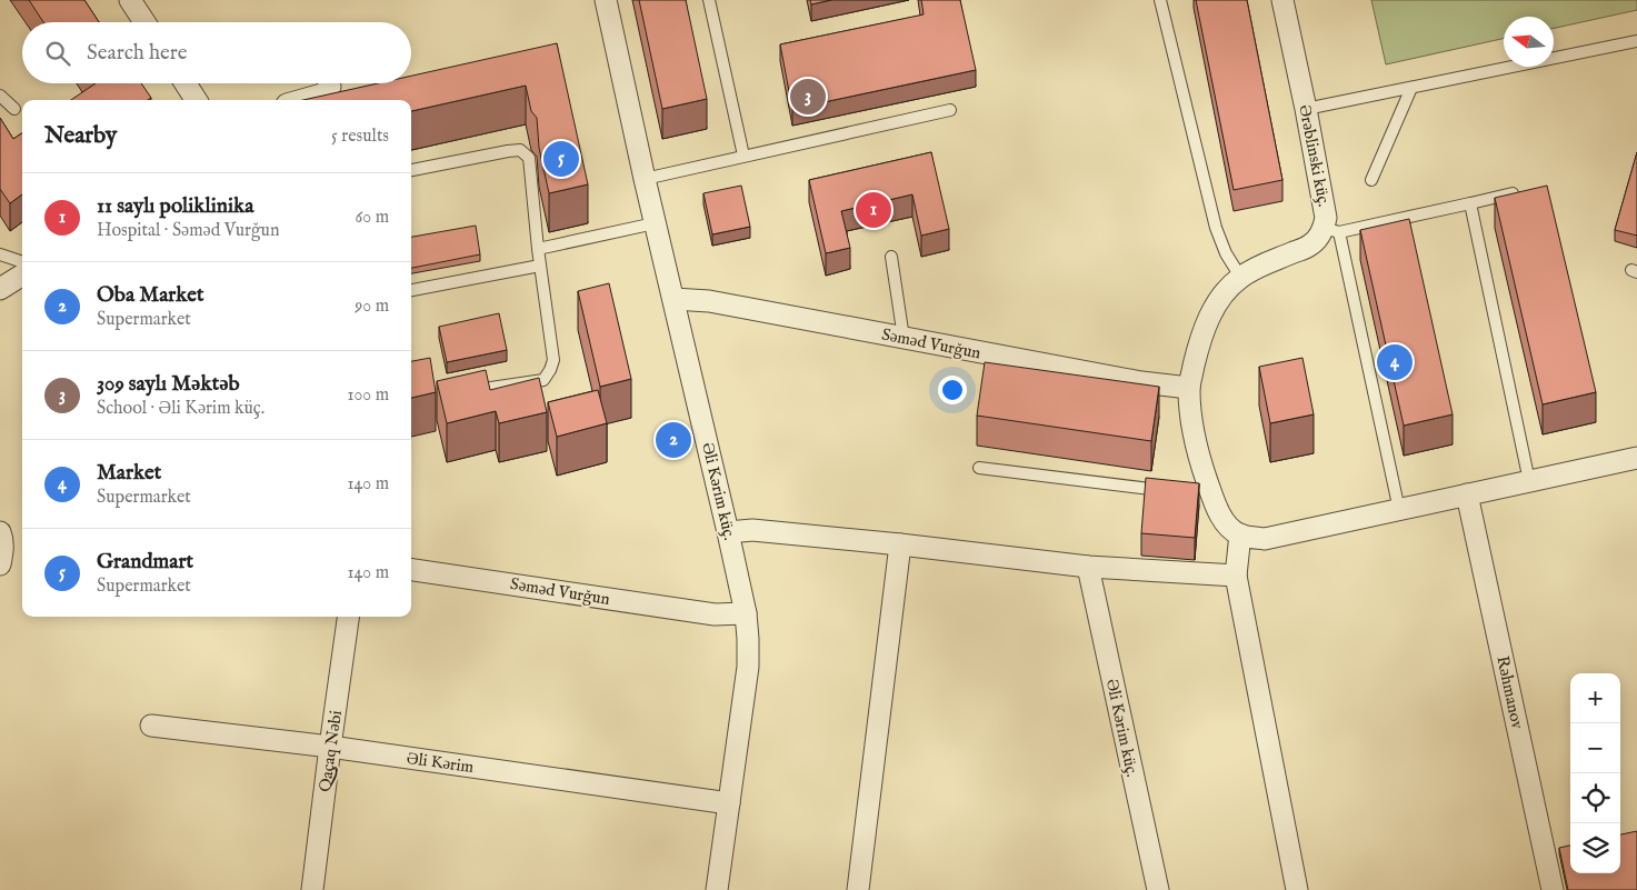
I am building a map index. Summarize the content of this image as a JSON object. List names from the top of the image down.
{
  "streets": {
    "street": [
      "Ərəblinski küç.",
      "Səməd Vurğun",
      "Əli Kərim küç.",
      "Rəhmanov",
      "Qaçaq Nəbi",
      "Əli Kərim"
    ]
  },
  "crossings": [
    ["Ərəblinski küç.", "Səməd Vurğun"],
    ["Səməd Vurğun", "Əli Kərim küç."],
    ["Əli Kərim küç.", "Əli Kərim"],
    ["Qaçaq Nəbi", "Əli Kərim"]
  ],
  "north": "left",
  "page": {
    "search": "Search here",
    "pins": [
      "3",
      "5",
      "1",
      "4",
      "2"
    ],
    "heading": ["Nearby", "5 results"],
    "list": [
      {
        "mark": "1",
        "name": "11 saylı poliklinika",
        "note": "Hospital · Səməd Vurğun",
        "value": "60 m"
      },
      {
        "mark": "2",
        "name": "Oba Market",
        "note": "Supermarket",
        "value": "90 m"
      },
      {
        "mark": "3",
        "name": "309 saylı Məktəb",
        "note": "School · Əli Kərim küç.",
        "value": "100 m"
      },
      {
        "mark": "4",
        "name": "Market",
        "note": "Supermarket",
        "value": "140 m"
      },
      {
        "mark": "5",
        "name": "Grandmart",
        "note": "Supermarket",
        "value": "140 m"
      }
    ],
    "map_buttons": ["+", "−"]
  }
}
